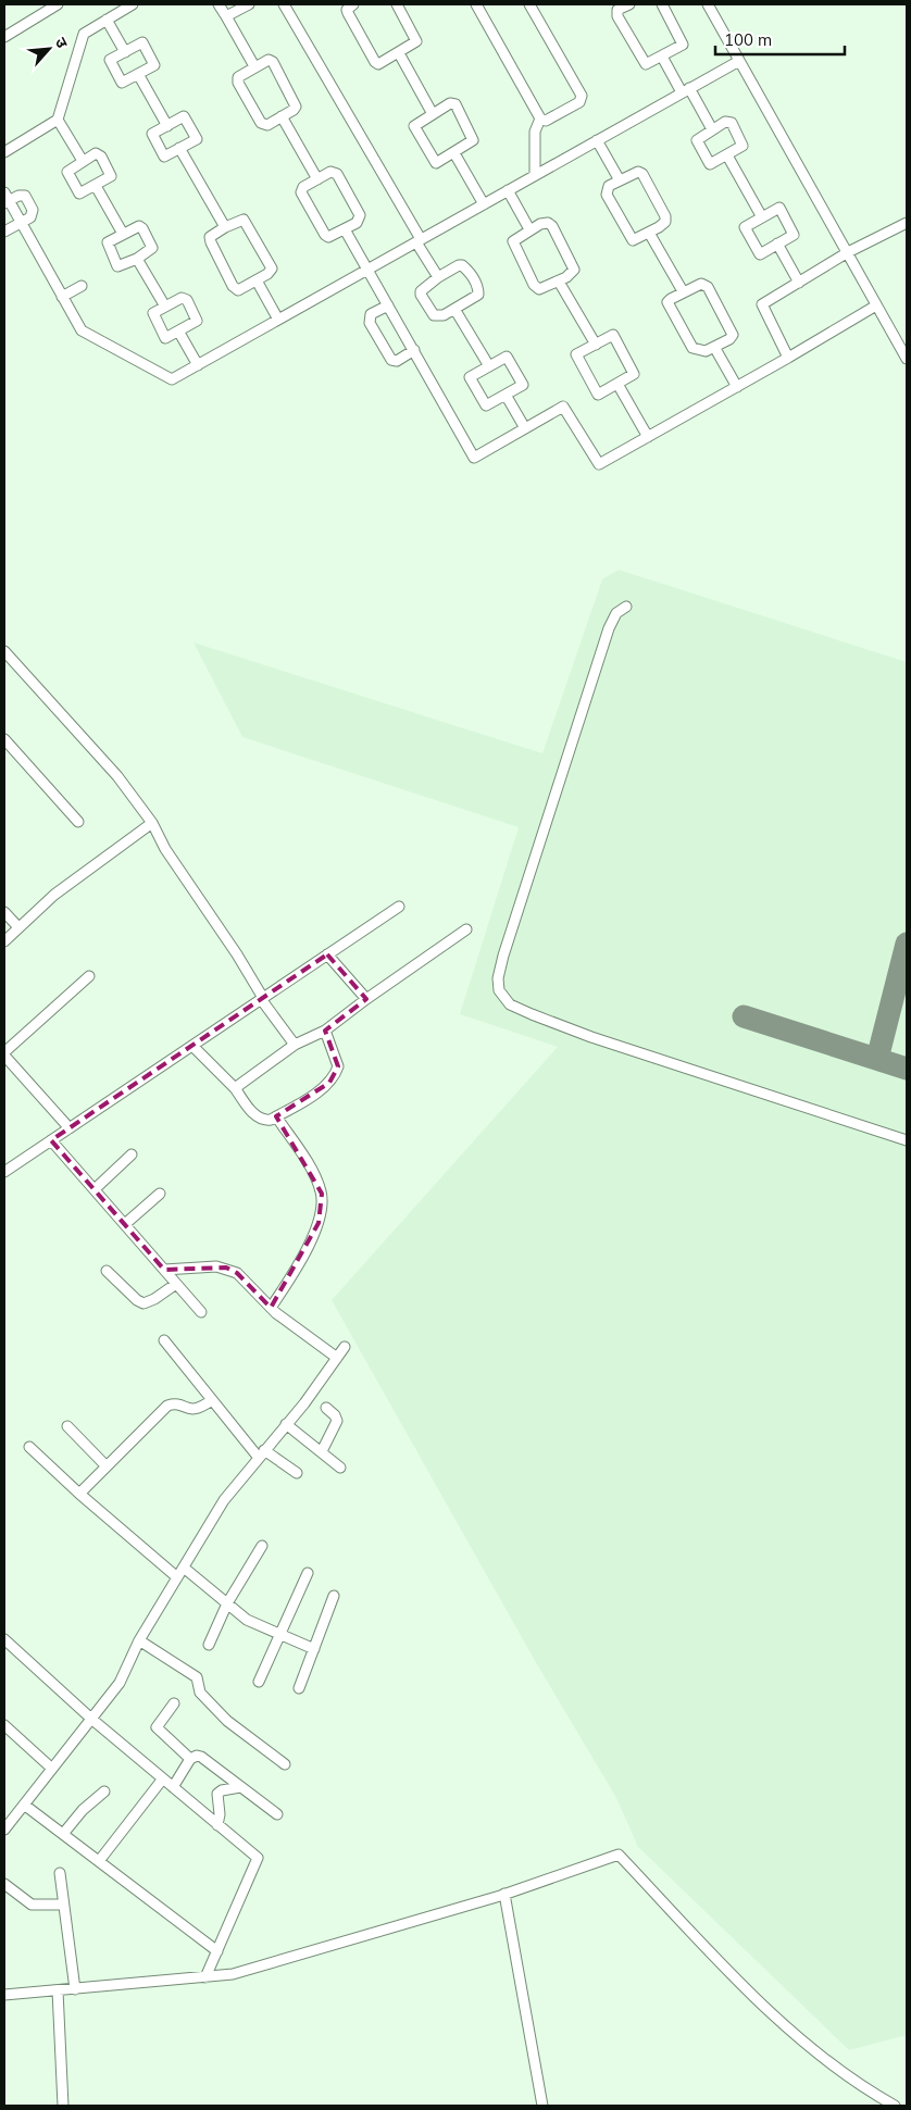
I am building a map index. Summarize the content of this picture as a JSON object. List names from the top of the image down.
{
  "scale_bar": "100 m",
  "north": "top right"
}
